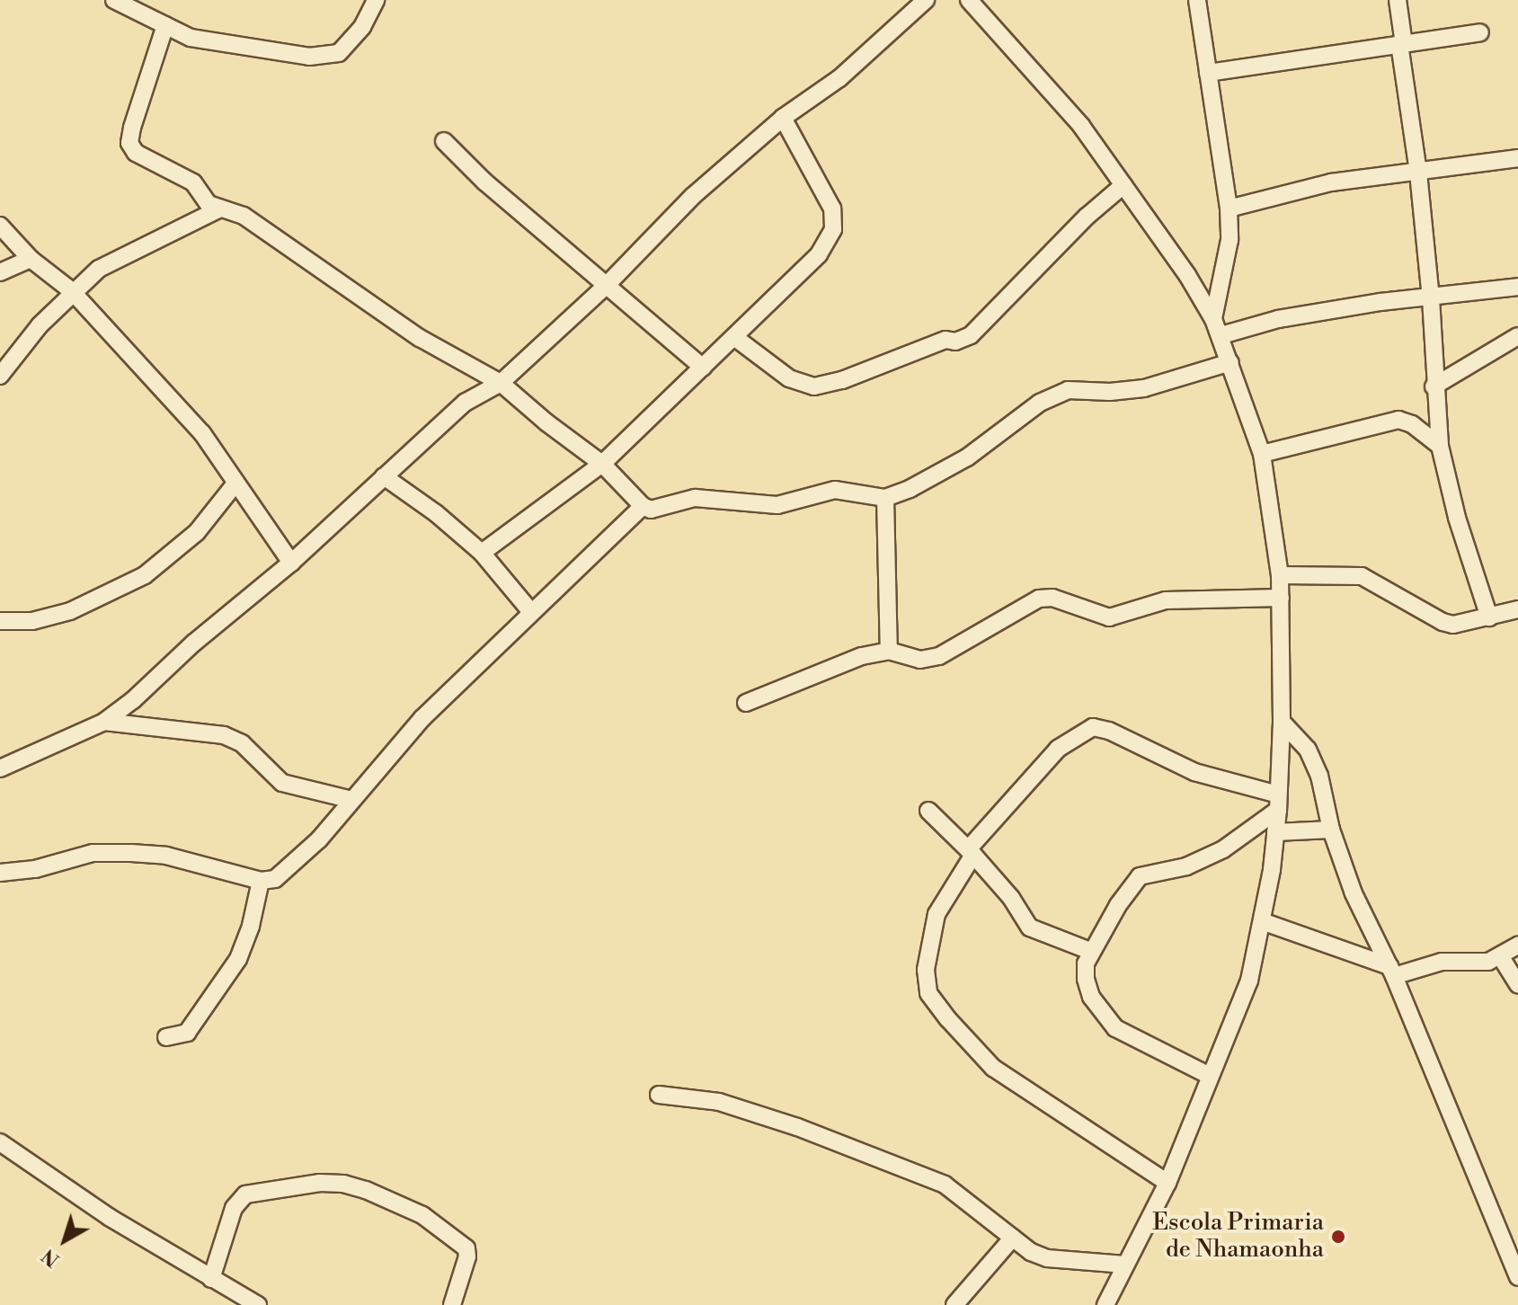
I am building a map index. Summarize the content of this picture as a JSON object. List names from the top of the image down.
{
  "places": ["Escola Primaria de Nhamaonha"],
  "north": "bottom left"
}
